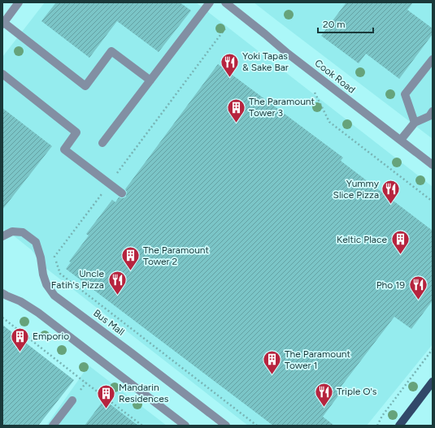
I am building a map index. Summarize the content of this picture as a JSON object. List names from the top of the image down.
{
  "streets": {
    "street": ["Cook Road", "Bus Mall"]
  },
  "places": {
    "restaurant": [
      "Yoki Tapas & Sake Bar",
      "Yummy Slice Pizza",
      "Uncle Fatih's Pizza",
      "Pho 19",
      "Triple O's"
    ],
    "building": [
      "The Paramount Tower 3",
      "Keltic Place",
      "The Paramount Tower 2",
      "Emporio",
      "The Paramount Tower 1",
      "Mandarin Residences"
    ]
  },
  "scale_bar": "20 m"
}
